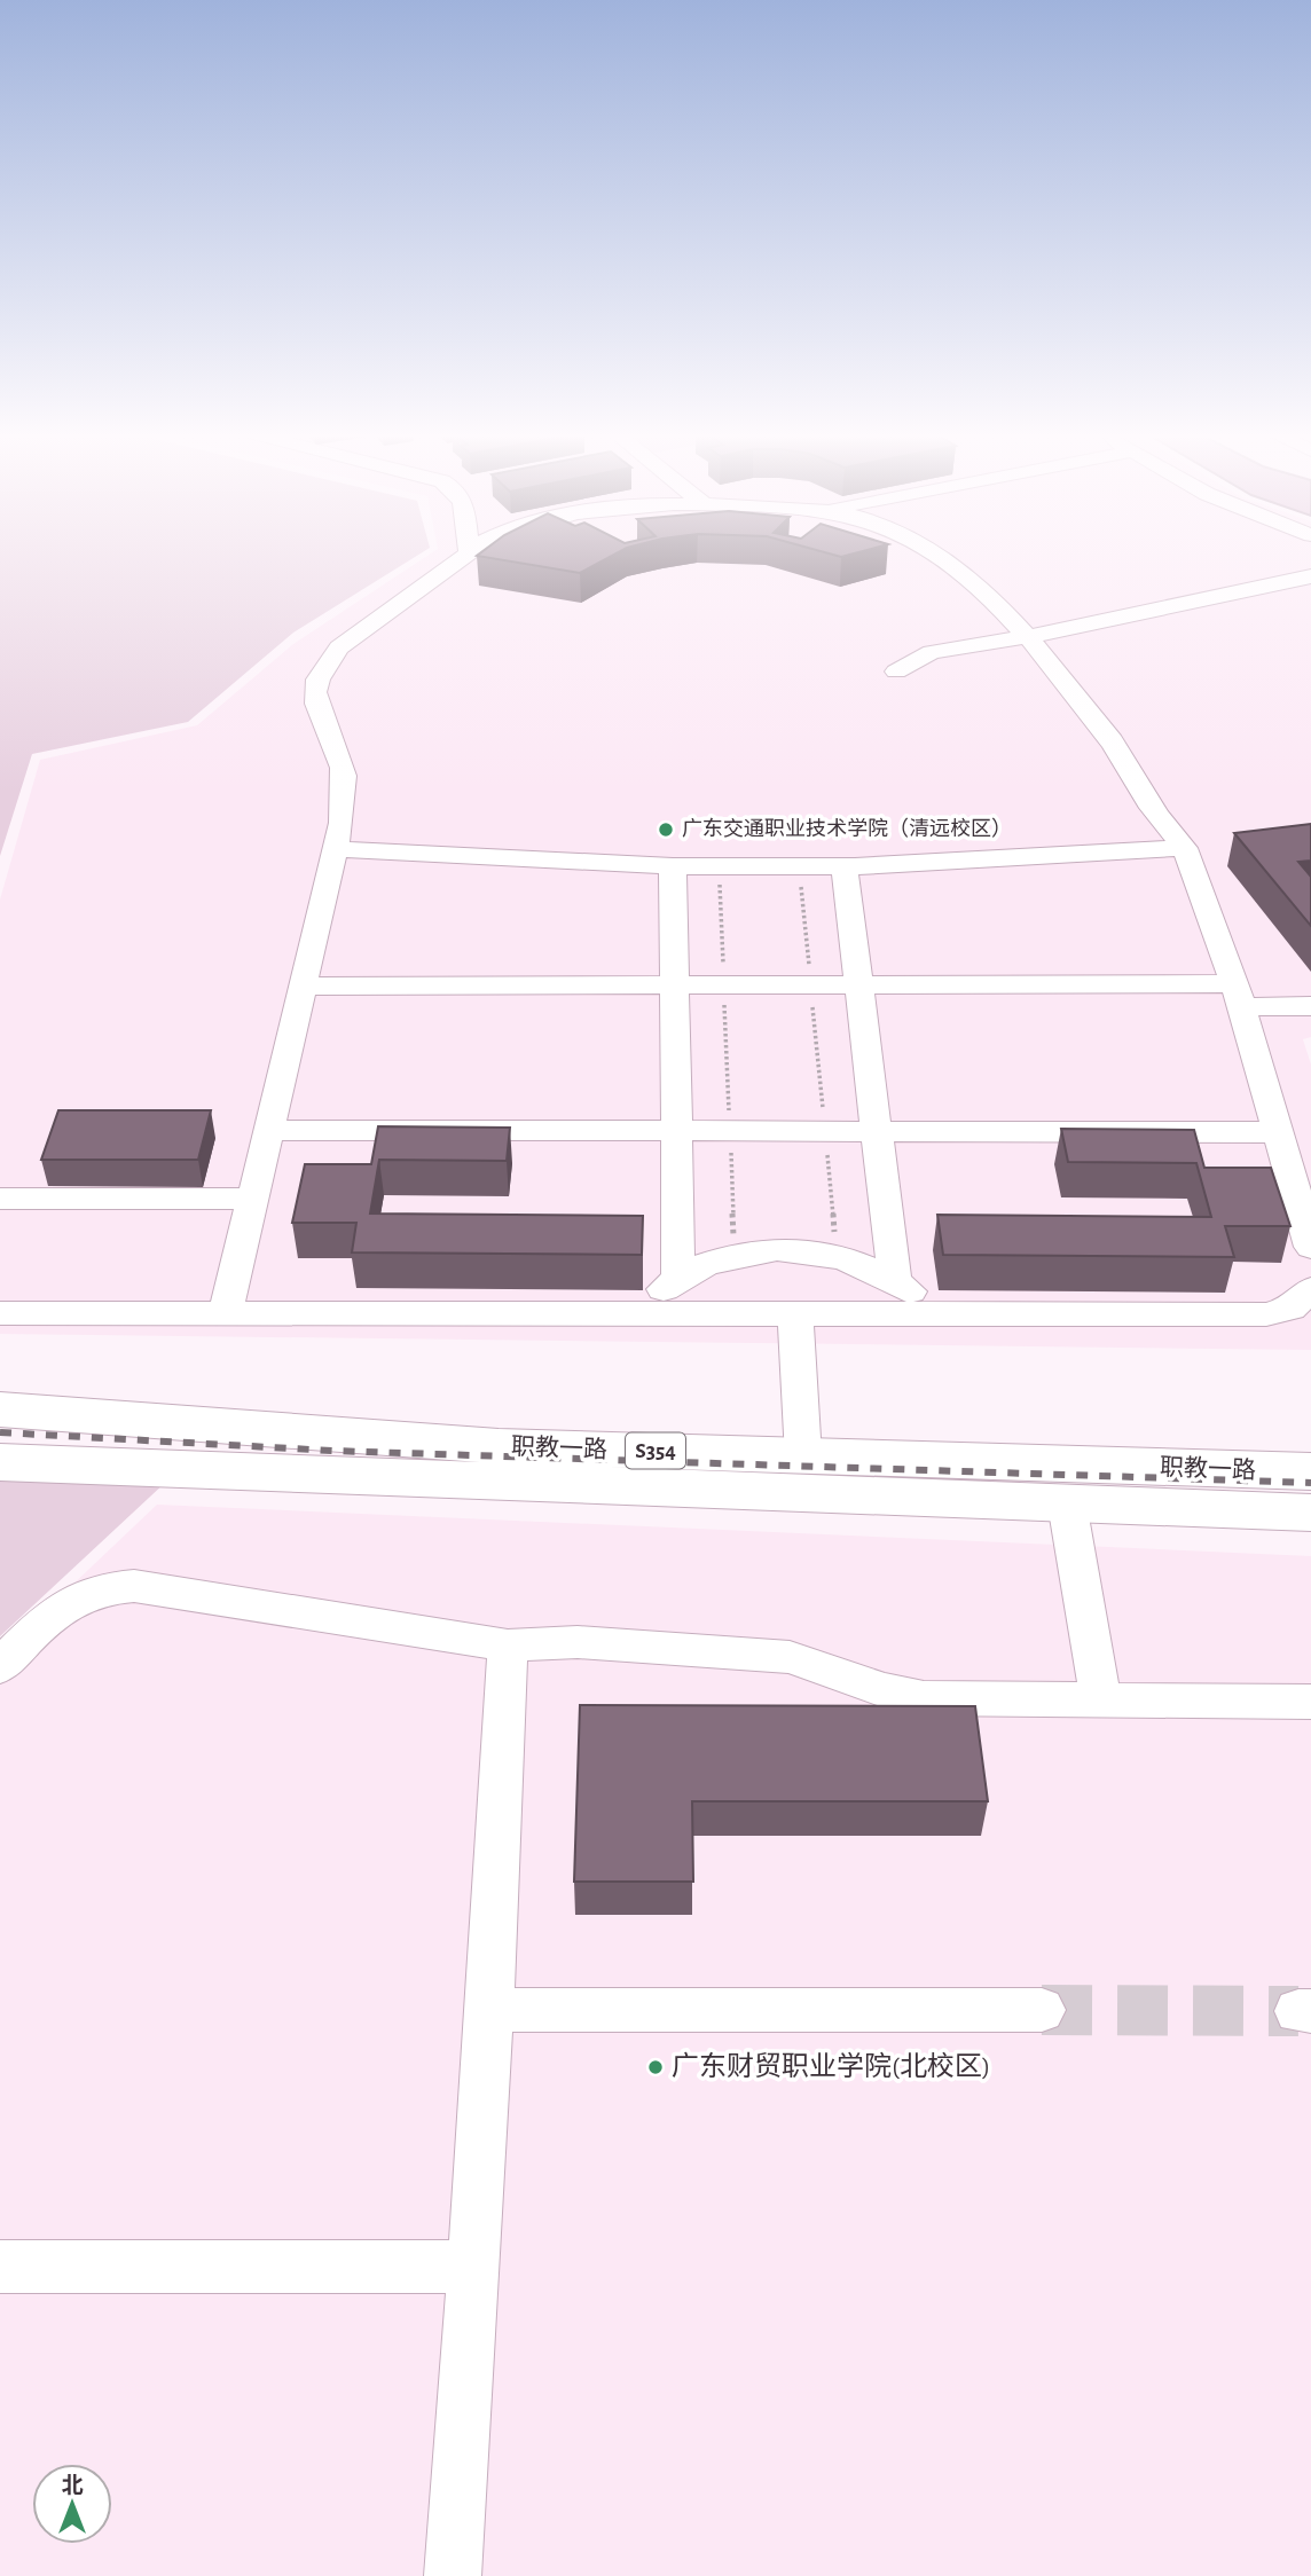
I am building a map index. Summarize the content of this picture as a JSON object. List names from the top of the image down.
{
  "streets": {
    "main road": ["职教一路", "S354"]
  },
  "places": ["广东交通职业技术学院（清远校区）", "广东财贸职业学院(北校区)"],
  "north": "top"
}
